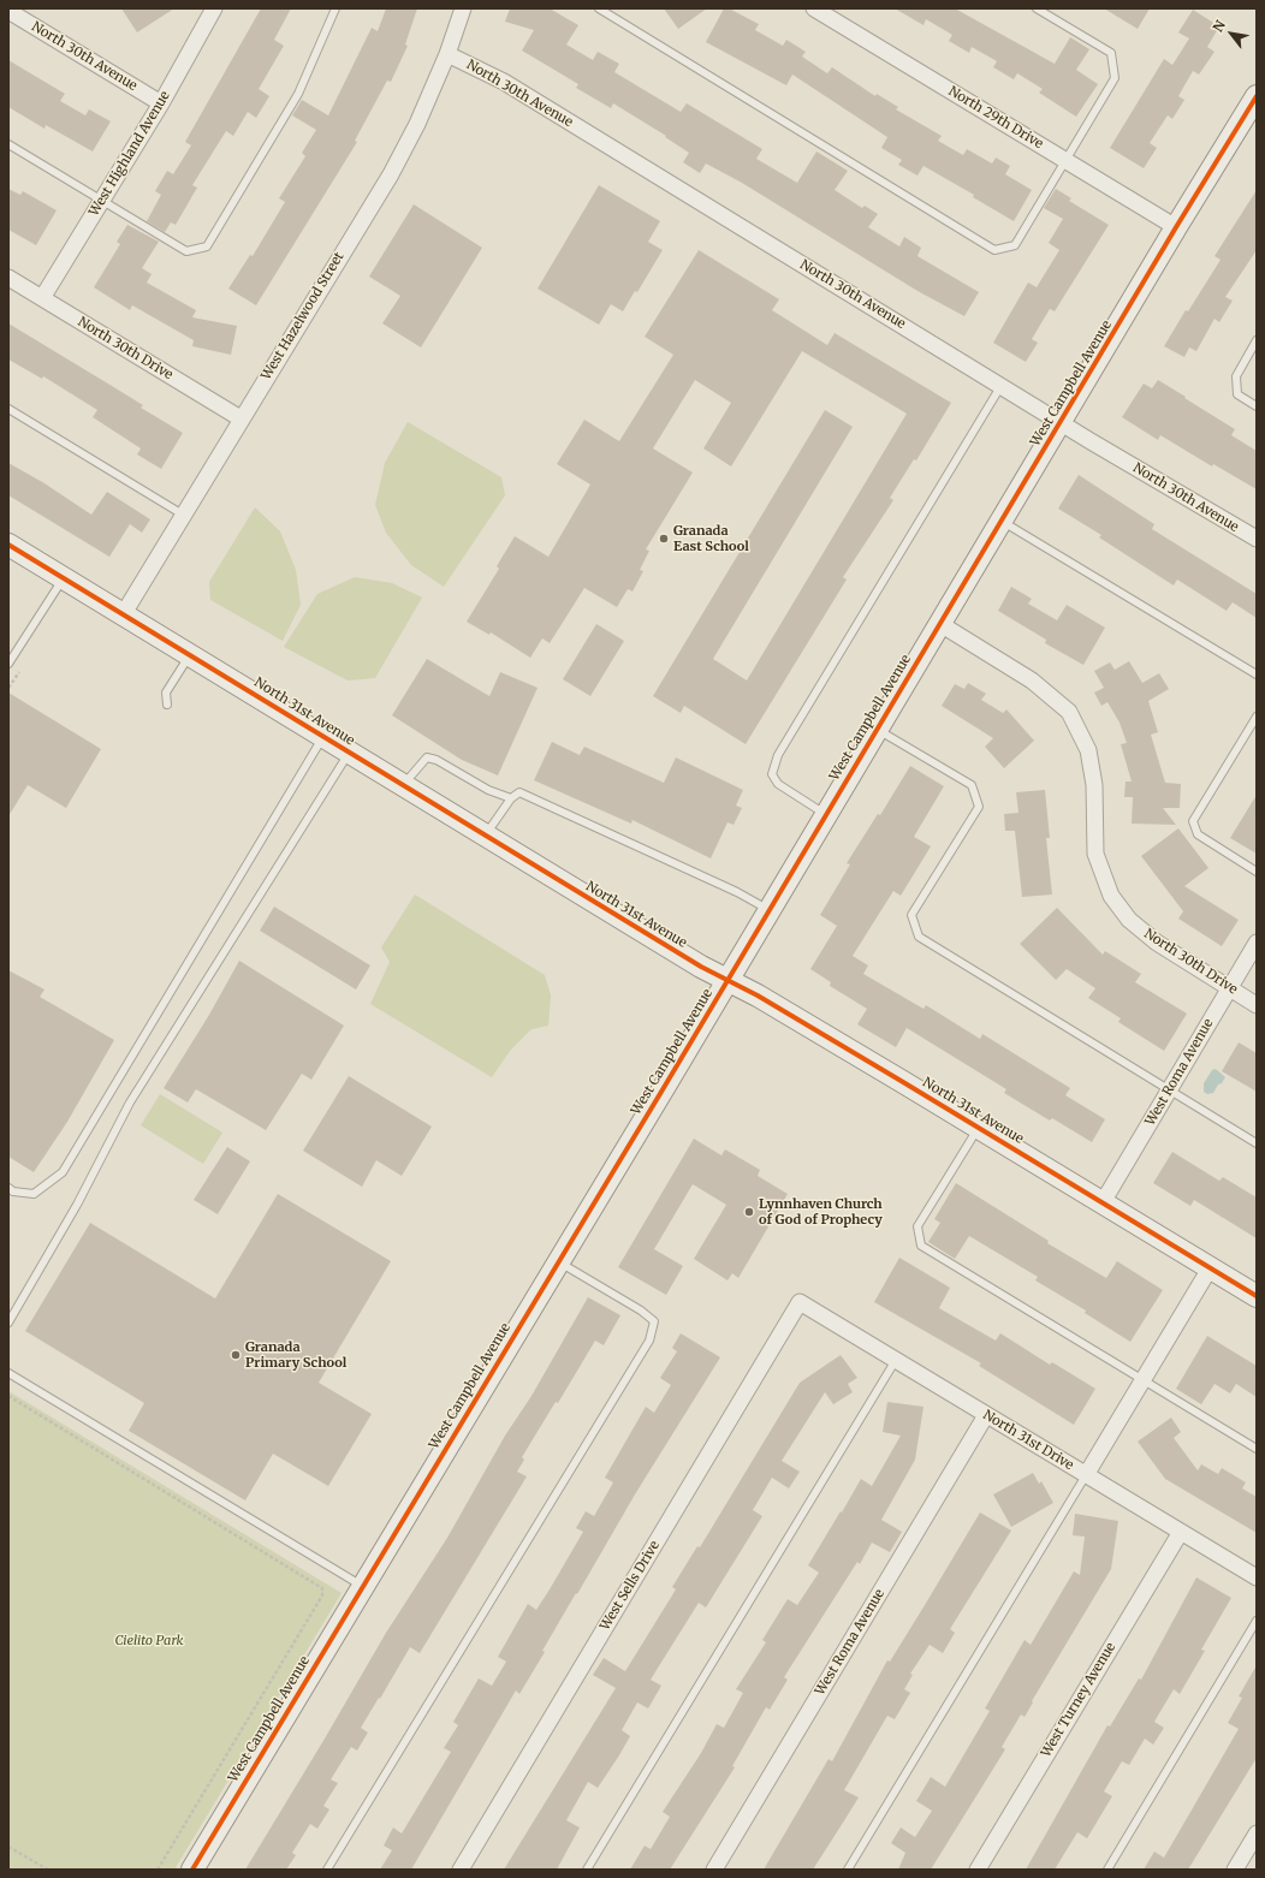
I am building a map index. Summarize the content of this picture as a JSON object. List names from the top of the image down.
{
  "streets": {
    "street": [
      "North 30th Avenue",
      "North 29th Drive",
      "West Highland Avenue",
      "West Hazelwood Street",
      "North 30th Drive",
      "West Campbell Avenue",
      "North 31st Avenue",
      "West Roma Avenue",
      "North 31st Drive",
      "West Sells Drive",
      "West Turney Avenue"
    ]
  },
  "crossings": [
    ["North 30th Avenue", "West Highland Avenue"],
    ["North 30th Avenue", "West Hazelwood Street"],
    ["North 30th Avenue", "West Campbell Avenue"],
    ["North 29th Drive", "West Campbell Avenue"],
    ["West Highland Avenue", "North 30th Drive"],
    ["West Hazelwood Street", "North 30th Drive"],
    ["West Hazelwood Street", "North 31st Avenue"],
    ["North 30th Drive", "West Campbell Avenue"],
    ["North 30th Drive", "West Roma Avenue"],
    ["West Campbell Avenue", "North 31st Avenue"],
    ["North 31st Avenue", "West Roma Avenue"],
    ["West Roma Avenue", "North 31st Drive"],
    ["North 31st Drive", "West Sells Drive"],
    ["North 31st Drive", "West Turney Avenue"]
  ],
  "parks": ["Cielito Park"],
  "places": ["Granada East School", "Lynnhaven Church of God of Prophecy", "Granada Primary School"],
  "north": "top left"
}
